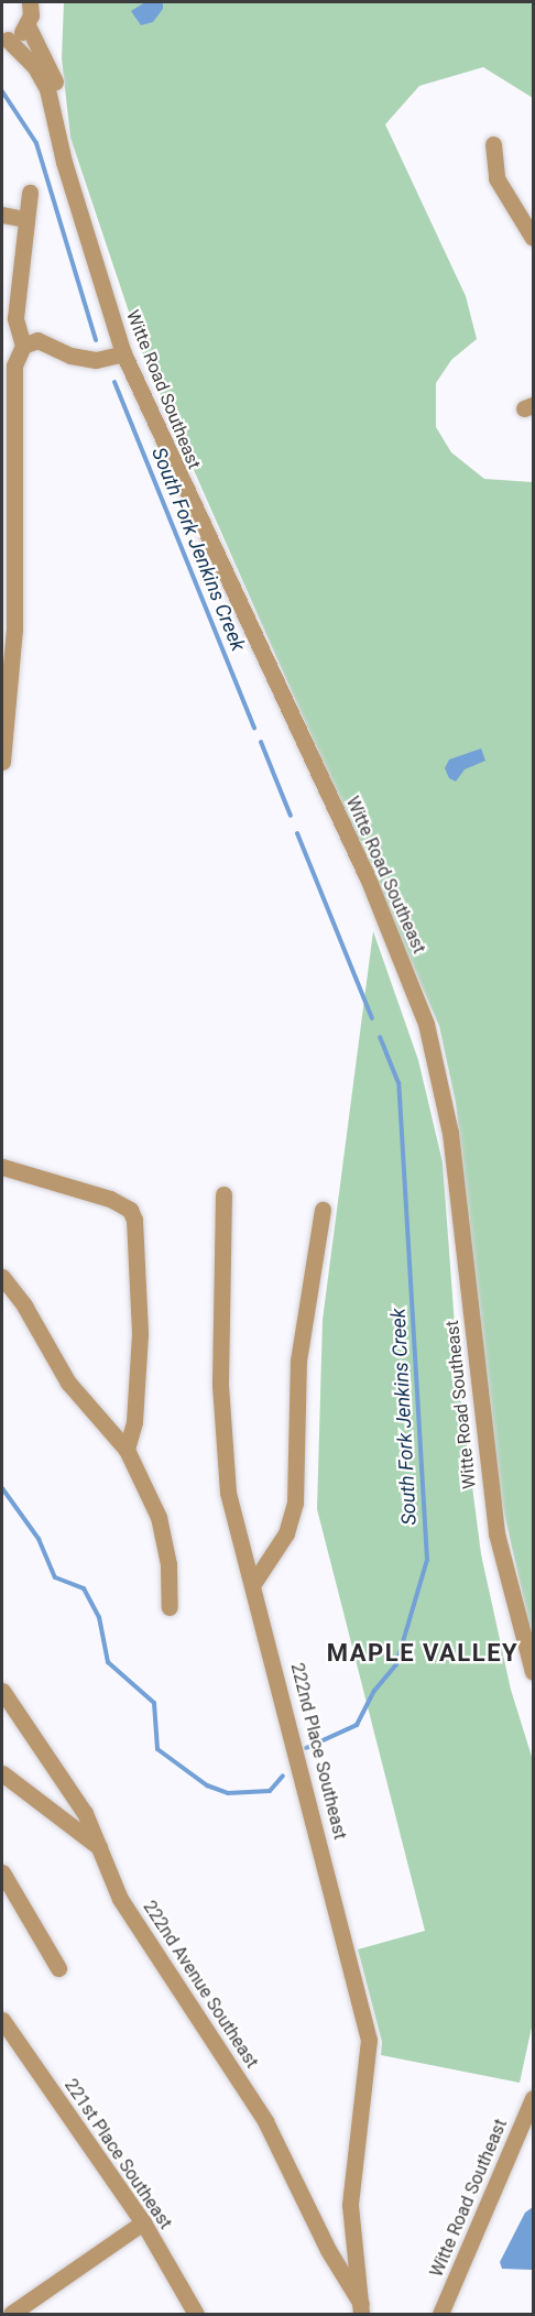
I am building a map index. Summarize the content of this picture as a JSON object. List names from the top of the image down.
{
  "streets": {
    "street": [
      "Witte Road Southeast",
      "222nd Place Southeast",
      "222nd Avenue Southeast",
      "221st Place Southeast"
    ]
  },
  "crossings": [
    ["222nd Place Southeast", "222nd Avenue Southeast"]
  ],
  "districts": ["MAPLE VALLEY"],
  "water": ["South Fork Jenkins Creek"]
}
